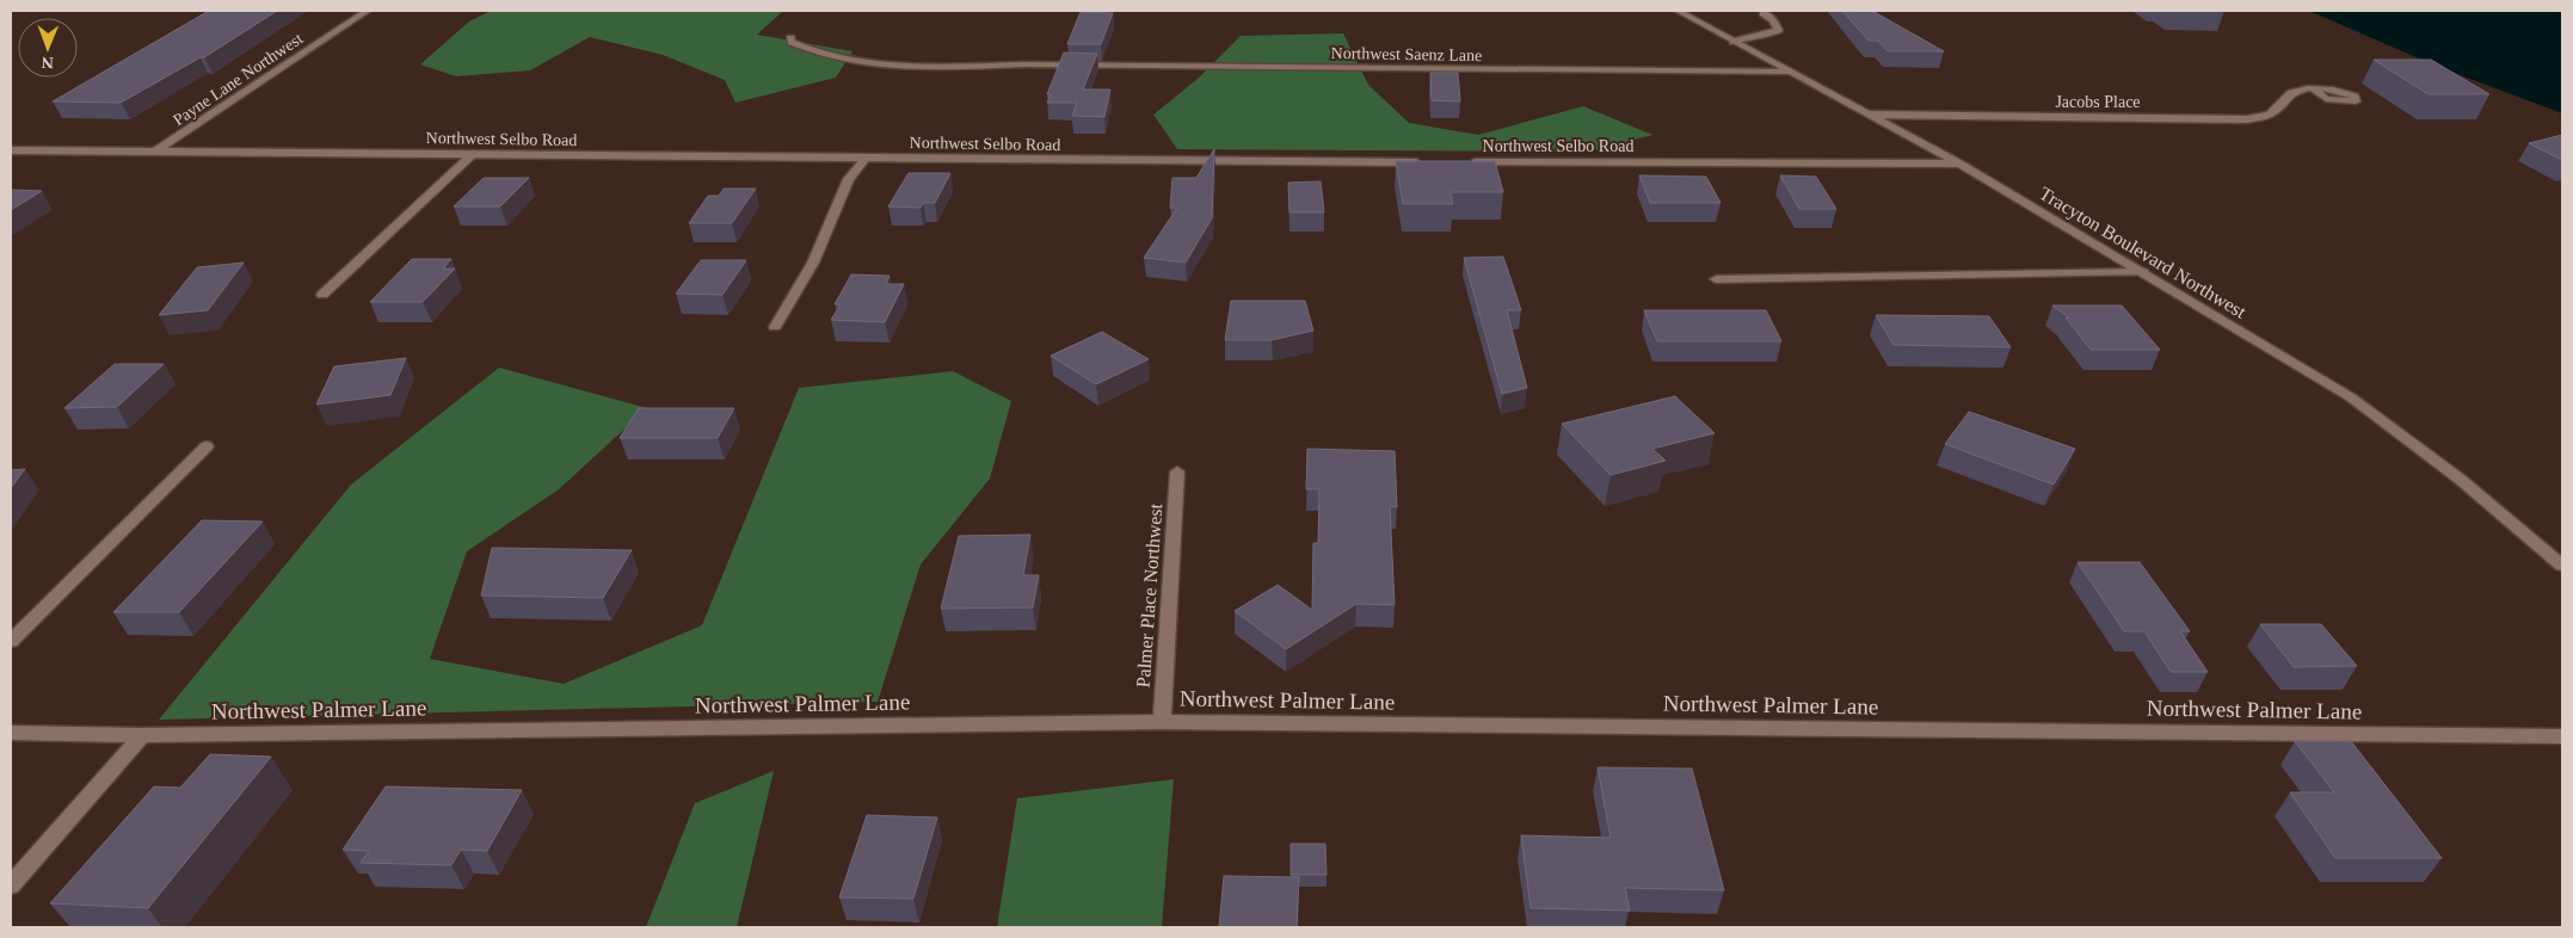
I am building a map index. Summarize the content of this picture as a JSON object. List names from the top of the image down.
{
  "streets": {
    "street": [
      "Northwest Saenz Lane",
      "Payne Lane Northwest",
      "Jacobs Place",
      "Northwest Selbo Road",
      "Tracyton Boulevard Northwest",
      "Palmer Place Northwest",
      "Northwest Palmer Lane"
    ]
  },
  "crossings": [
    ["Northwest Saenz Lane", "Tracyton Boulevard Northwest"],
    ["Payne Lane Northwest", "Northwest Selbo Road"],
    ["Jacobs Place", "Tracyton Boulevard Northwest"],
    ["Northwest Selbo Road", "Tracyton Boulevard Northwest"],
    ["Palmer Place Northwest", "Northwest Palmer Lane"]
  ],
  "north": "bottom"
}
